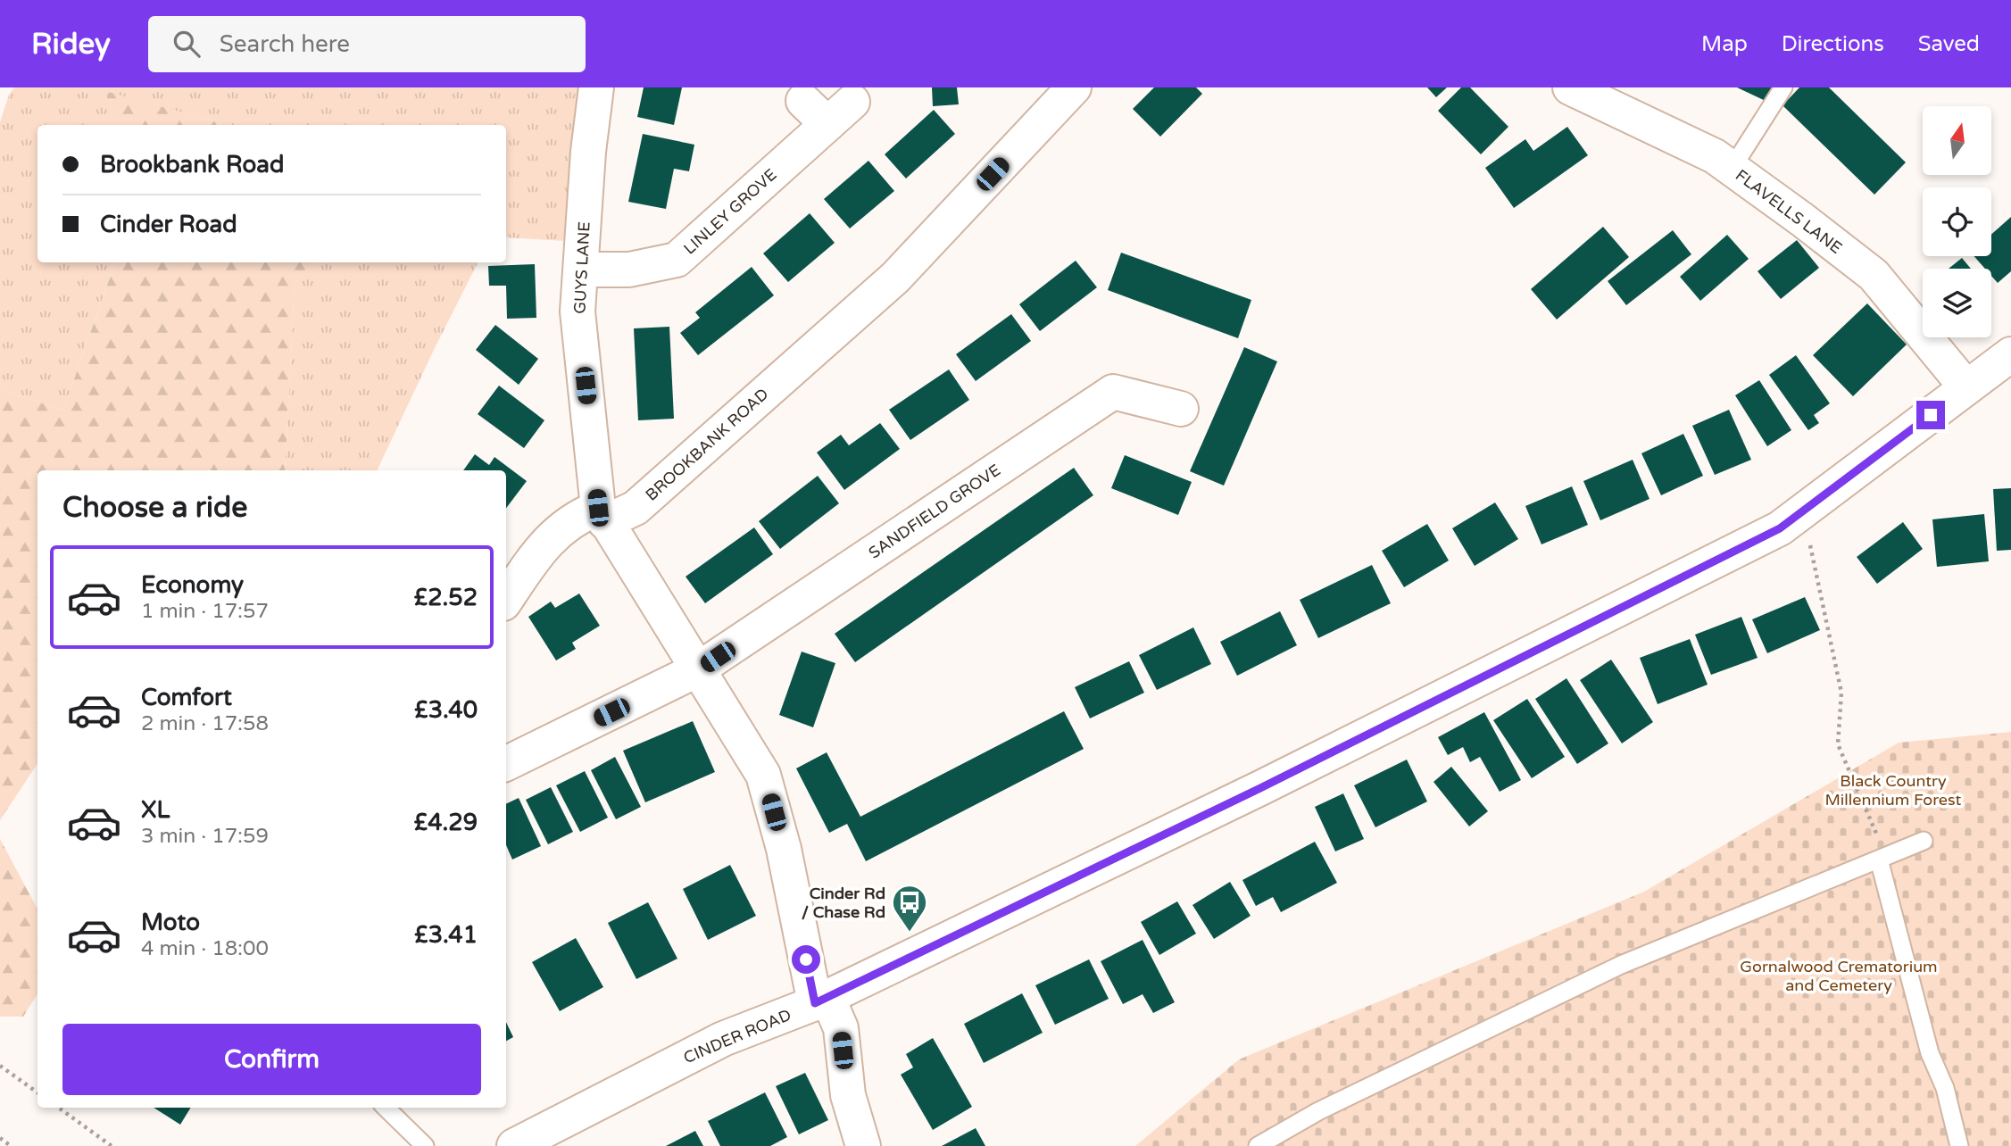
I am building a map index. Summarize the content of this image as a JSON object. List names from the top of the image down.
{
  "streets": {
    "street": [
      "LINLEY GROVE",
      "FLAVELLS LANE",
      "GUYS LANE",
      "BROOKBANK ROAD",
      "SANDFIELD GROVE",
      "CINDER ROAD"
    ]
  },
  "crossings": [
    ["LINLEY GROVE", "GUYS LANE"],
    ["FLAVELLS LANE", "CINDER ROAD"],
    ["GUYS LANE", "BROOKBANK ROAD"]
  ],
  "parks": ["Black Country Millennium Forest", "Gornalwood Crematorium and Cemetery"],
  "places": {
    "bus stop": ["Cinder Rd / Chase Rd"]
  },
  "north": "top",
  "page": {
    "header": "Ridey",
    "search": "Search here",
    "nav": ["Map", "Directions", "Saved"],
    "banner": ["Brookbank Road", "Cinder Road"],
    "heading": "Choose a ride",
    "list": [
      {
        "name": "Economy",
        "note": "1 min · 17:57",
        "value": "£2.52"
      },
      {
        "name": "Comfort",
        "note": "2 min · 17:58",
        "value": "£3.40"
      },
      {
        "name": "XL",
        "note": "3 min · 17:59",
        "value": "£4.29"
      },
      {
        "name": "Moto",
        "note": "4 min · 18:00",
        "value": "£3.41"
      }
    ],
    "buttons": "Confirm"
  }
}
